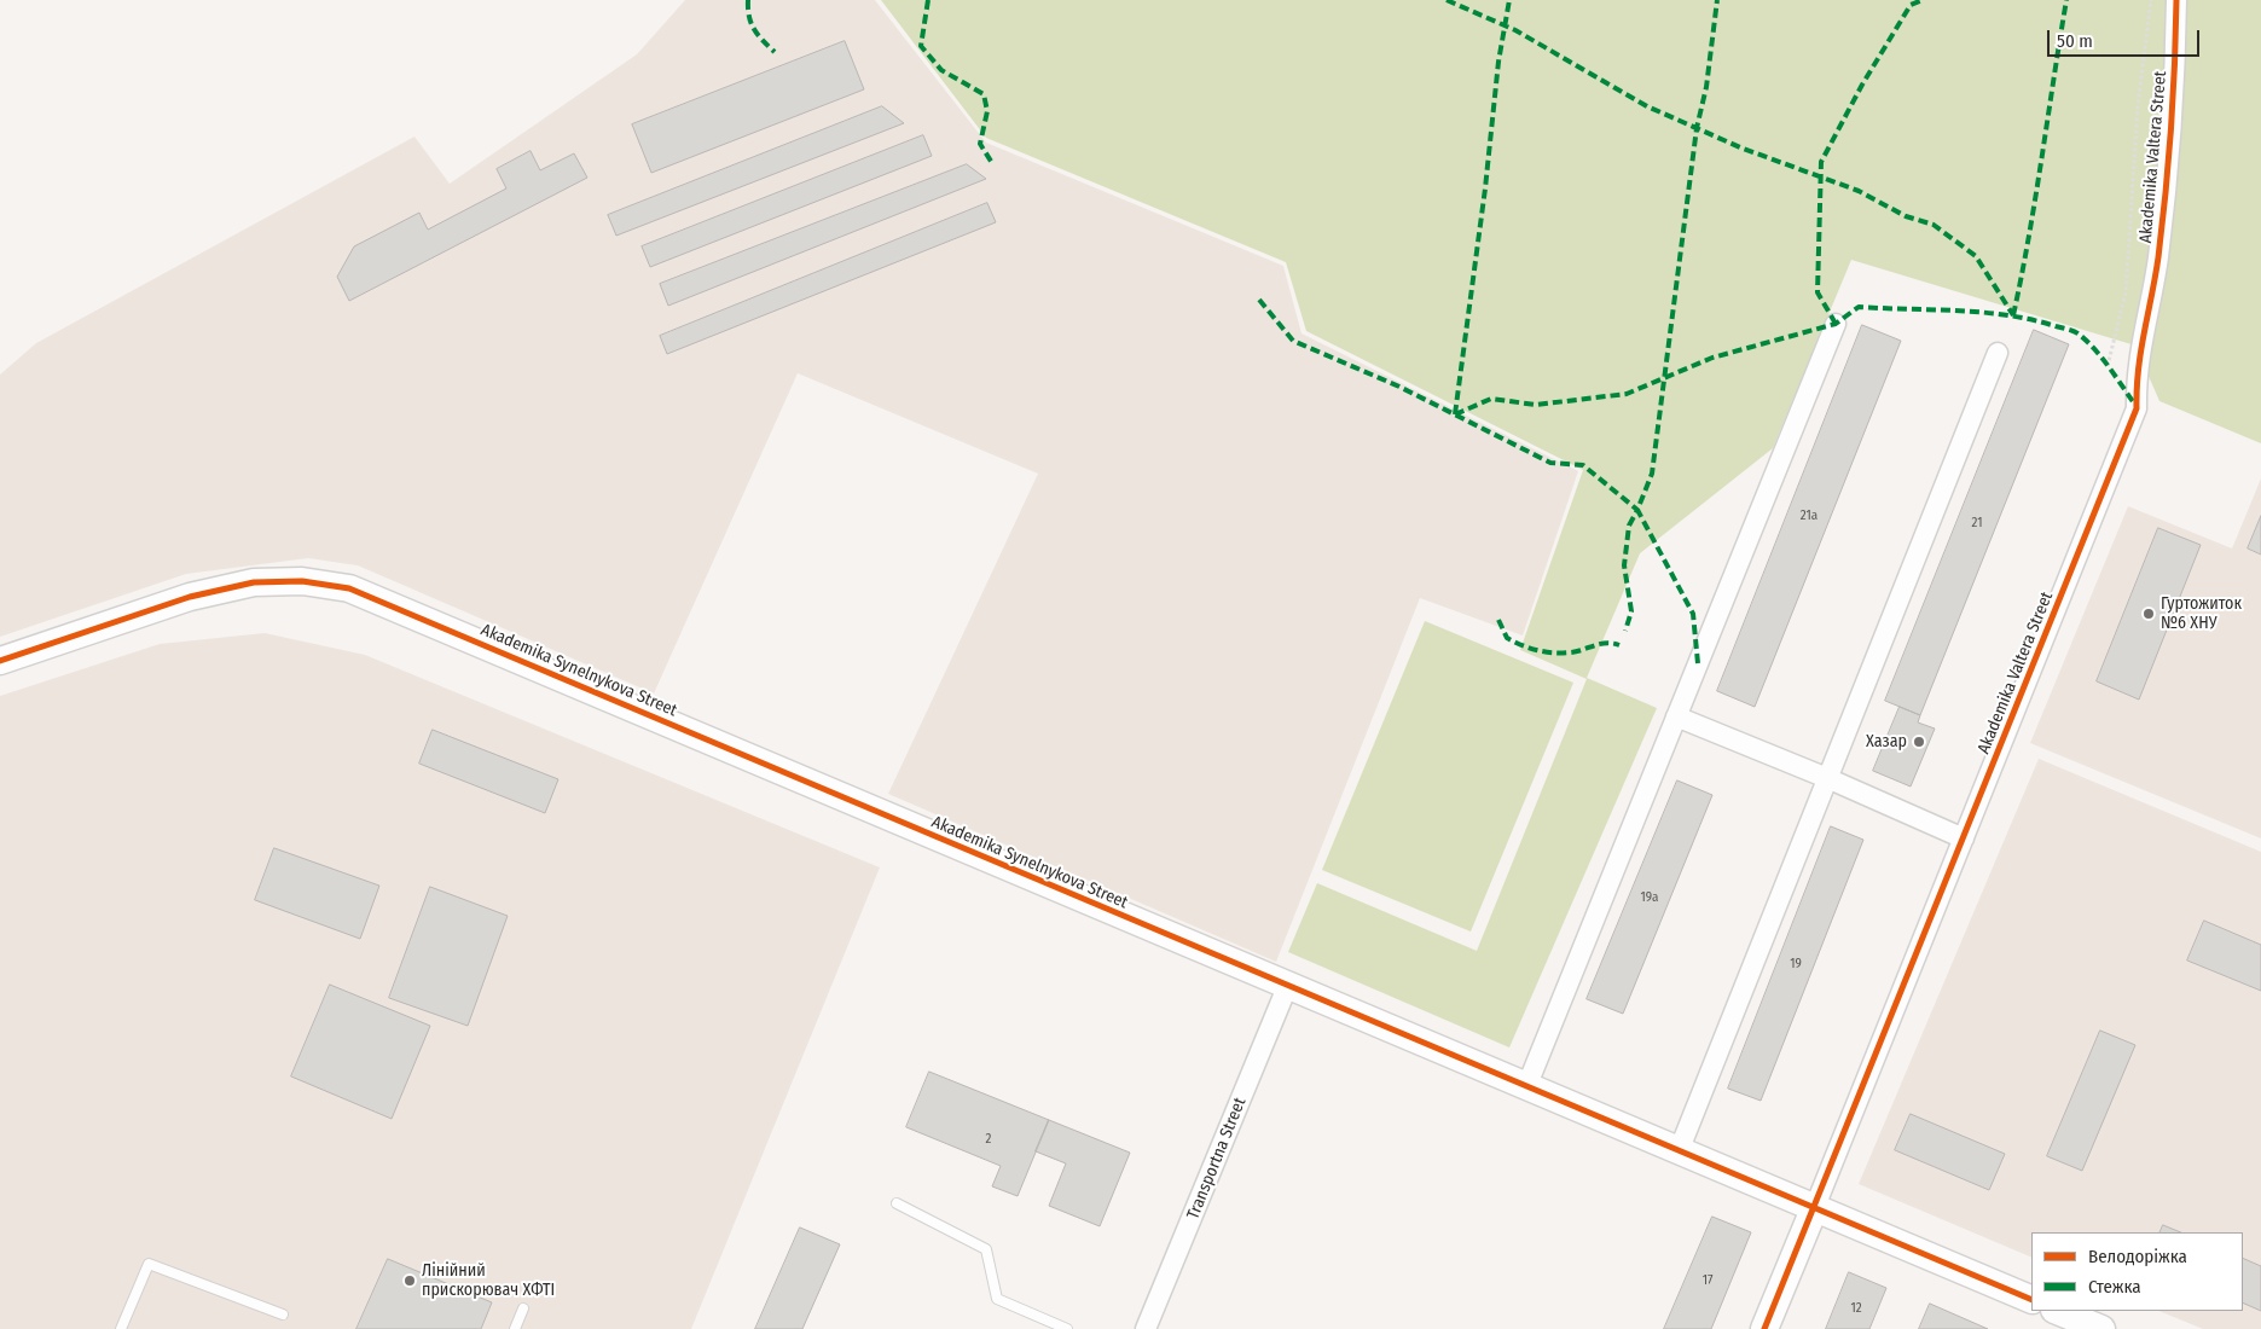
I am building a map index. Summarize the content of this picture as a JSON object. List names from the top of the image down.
{
  "streets": {
    "street": ["Akademika Valtera Street", "Akademika Synelnykova Street", "Transportna Street"]
  },
  "crossings": [
    ["Akademika Valtera Street", "Akademika Synelnykova Street"],
    ["Akademika Synelnykova Street", "Transportna Street"]
  ],
  "places": ["Гуртожиток №6 ХНУ", "Хазар", "Лінійний прискорювач ХФТІ"],
  "house_numbers": [
    "21а",
    "21",
    "19а",
    "19",
    "2",
    "17",
    "12"
  ],
  "legend": ["Велодоріжка", "Стежка"],
  "scale_bar": "50 m"
}
